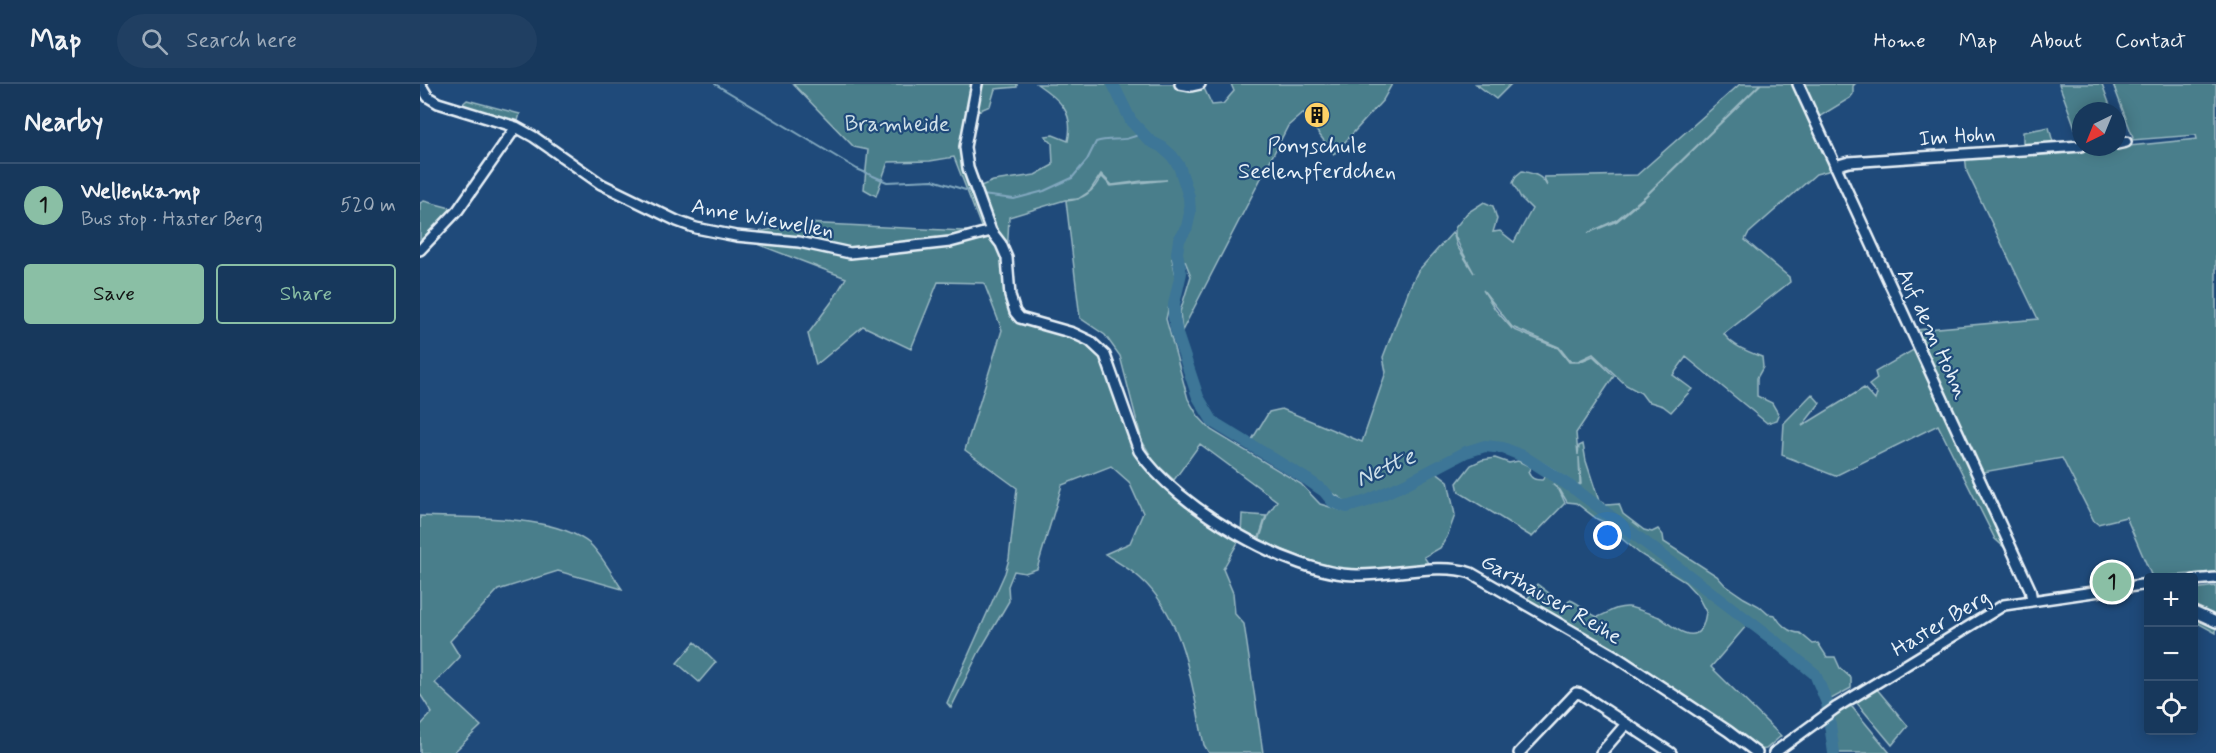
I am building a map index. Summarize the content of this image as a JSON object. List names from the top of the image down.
{
  "streets": {
    "street": [
      "Im Hohn",
      "Anne Wiewellen",
      "Auf dem Hohn",
      "Garthauser Reihe",
      "Haster Berg"
    ]
  },
  "crossings": [
    ["Im Hohn", "Auf dem Hohn"],
    ["Anne Wiewellen", "Garthauser Reihe"],
    ["Auf dem Hohn", "Haster Berg"]
  ],
  "water": ["Nette"],
  "parks": ["Bramheide"],
  "places": {
    "building": ["Ponyschule Seelenpferdchen"]
  },
  "north": "bottom left",
  "page": {
    "header": "Map",
    "search": "Search here",
    "nav": [
      "Home",
      "Map",
      "About",
      "Contact"
    ],
    "heading": "Nearby",
    "list": [
      {
        "mark": "1",
        "name": "Wellenkamp",
        "note": "Bus stop · Haster Berg",
        "value": "520 m"
      }
    ],
    "buttons": ["Save", "Share"],
    "pins": "1",
    "map_buttons": ["+", "−"]
  }
}
